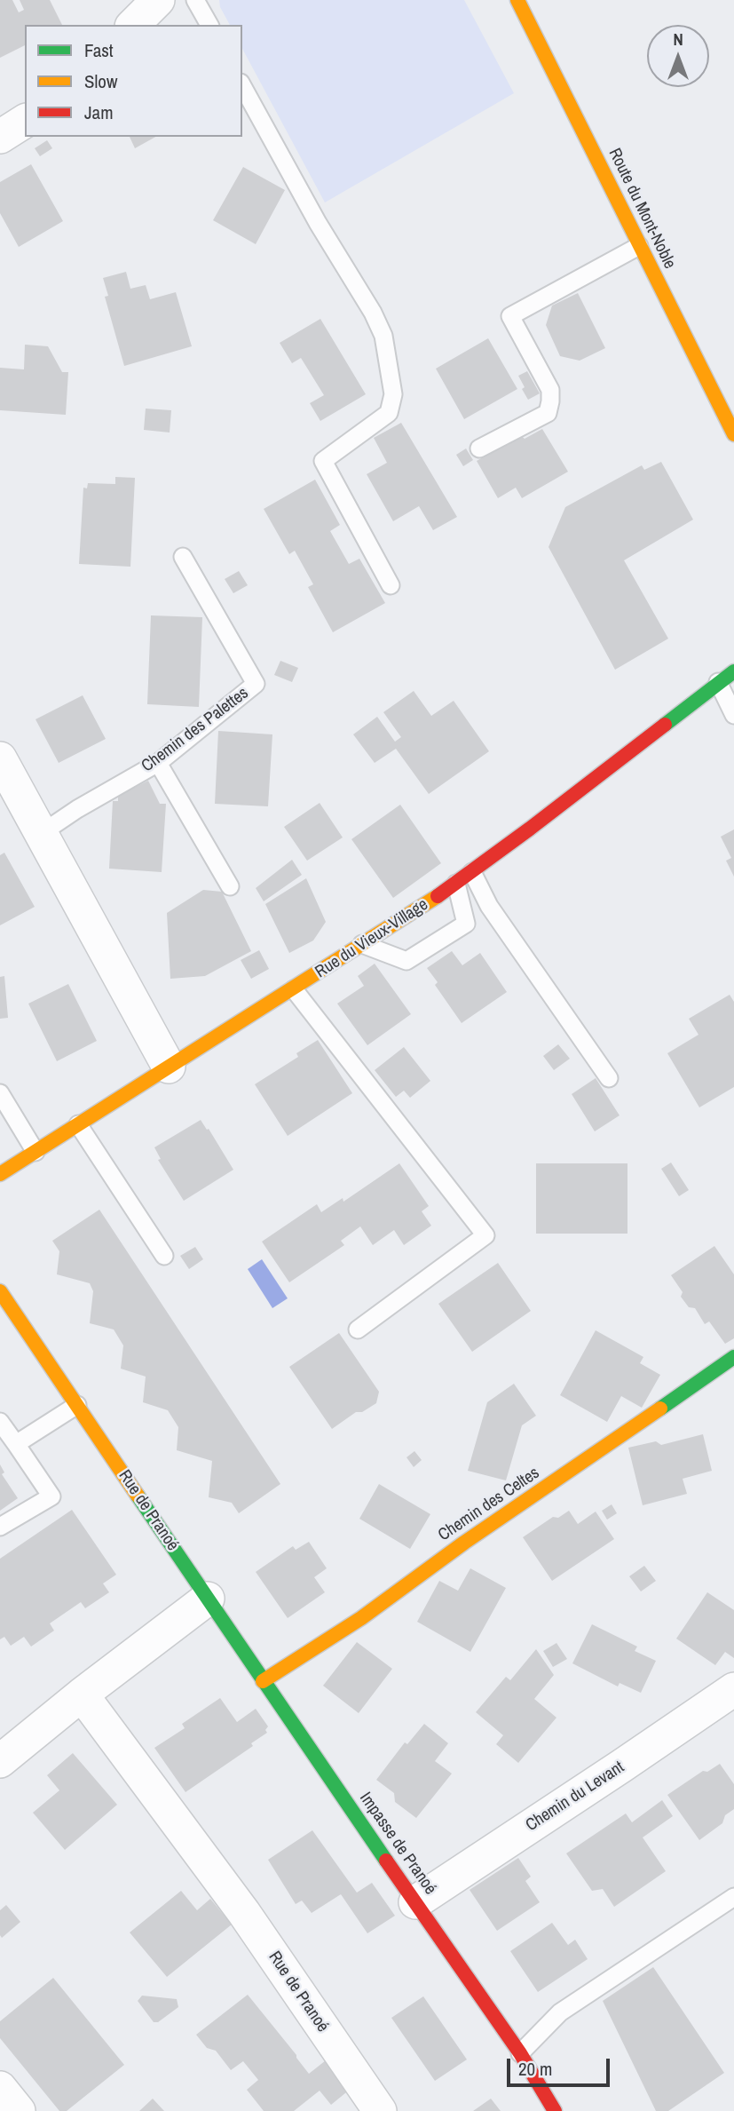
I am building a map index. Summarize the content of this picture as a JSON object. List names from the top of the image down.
{
  "streets": {
    "street": [
      "Route du Mont-Noble",
      "Rue du Vieux-Village",
      "Chemin des Celtes",
      "Rue de Pranoé",
      "Chemin du Levant",
      "Impasse de Pranoé"
    ],
    "lane": ["Chemin des Palettes"]
  },
  "crossings": [
    ["Chemin des Celtes", "Impasse de Pranoé"],
    ["Rue de Pranoé", "Impasse de Pranoé"],
    ["Chemin du Levant", "Impasse de Pranoé"]
  ],
  "legend": ["Fast", "Slow", "Jam"],
  "scale_bar": "20 m",
  "north": "top"
}
